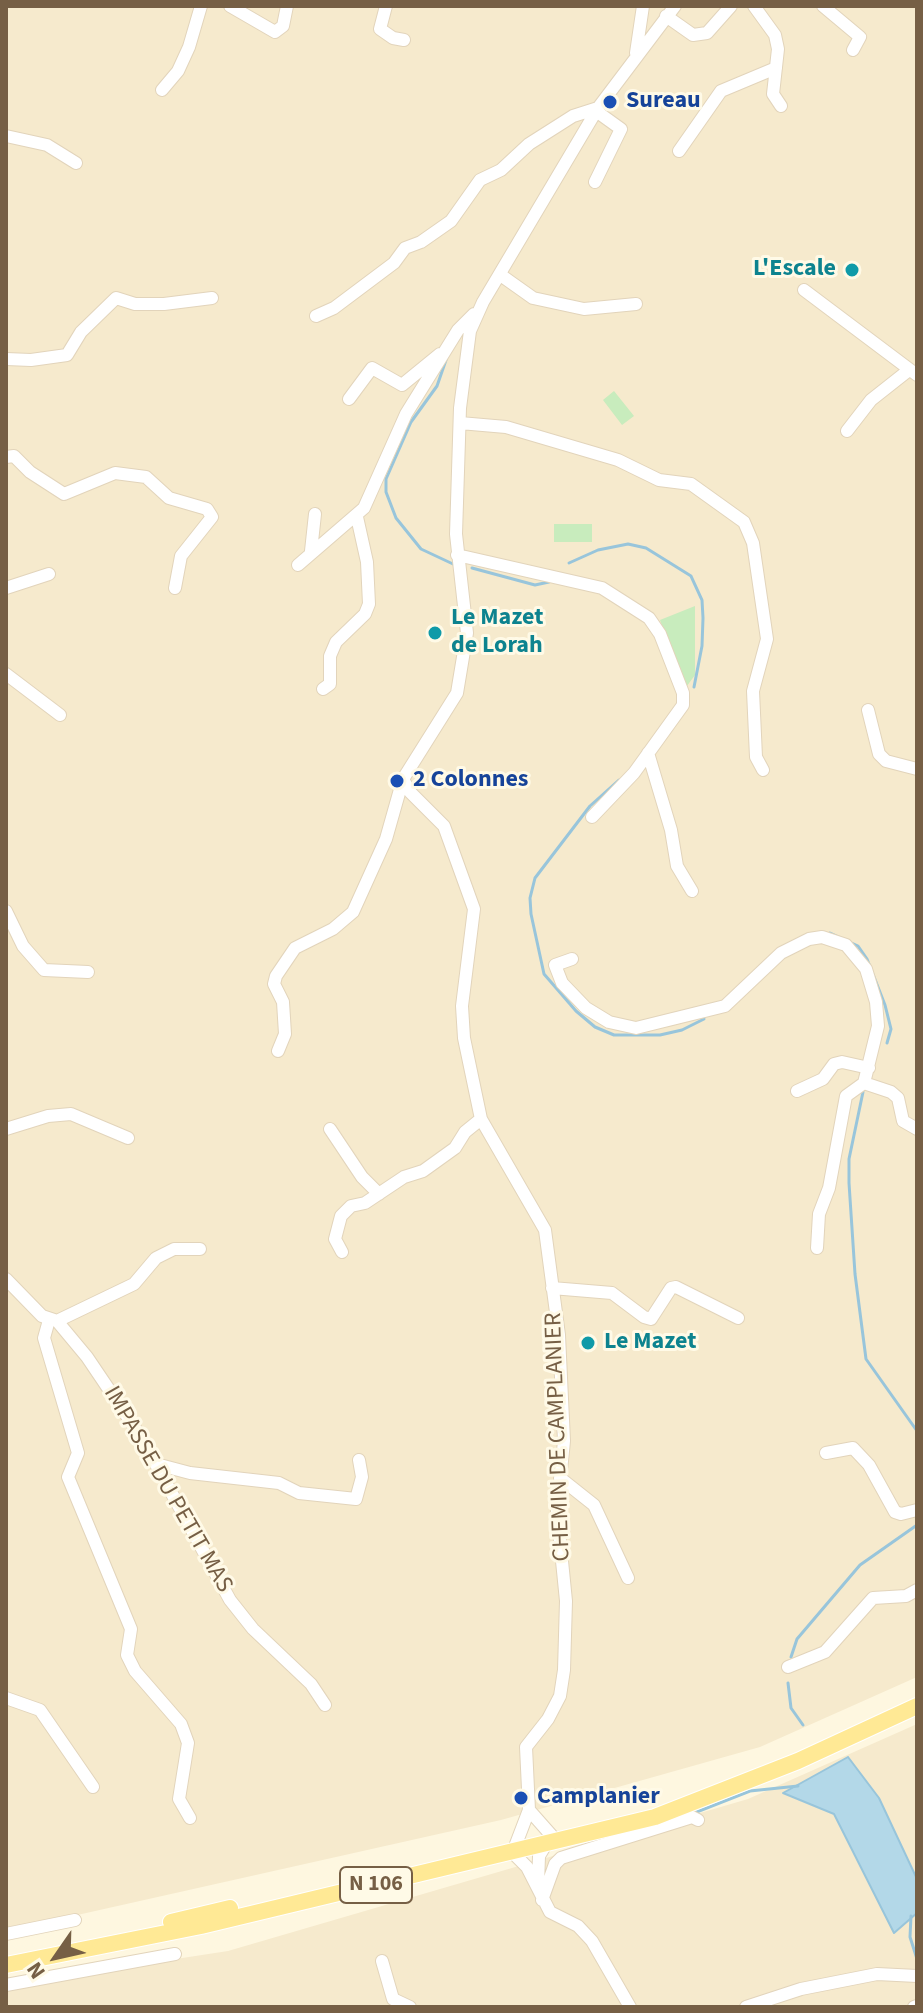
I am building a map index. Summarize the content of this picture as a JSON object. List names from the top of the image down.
{
  "streets": {
    "main road": ["N 106"],
    "street": ["CHEMIN DE CAMPLANIER", "IMPASSE DU PETIT MAS"]
  },
  "crossings": [
    ["CHEMIN DE CAMPLANIER", "N 106"]
  ],
  "places": [
    "Sureau",
    "L'Escale",
    "Le Mazet de Lorah",
    "2 Colonnes",
    "Le Mazet",
    "Camplanier"
  ],
  "north": "bottom left"
}
